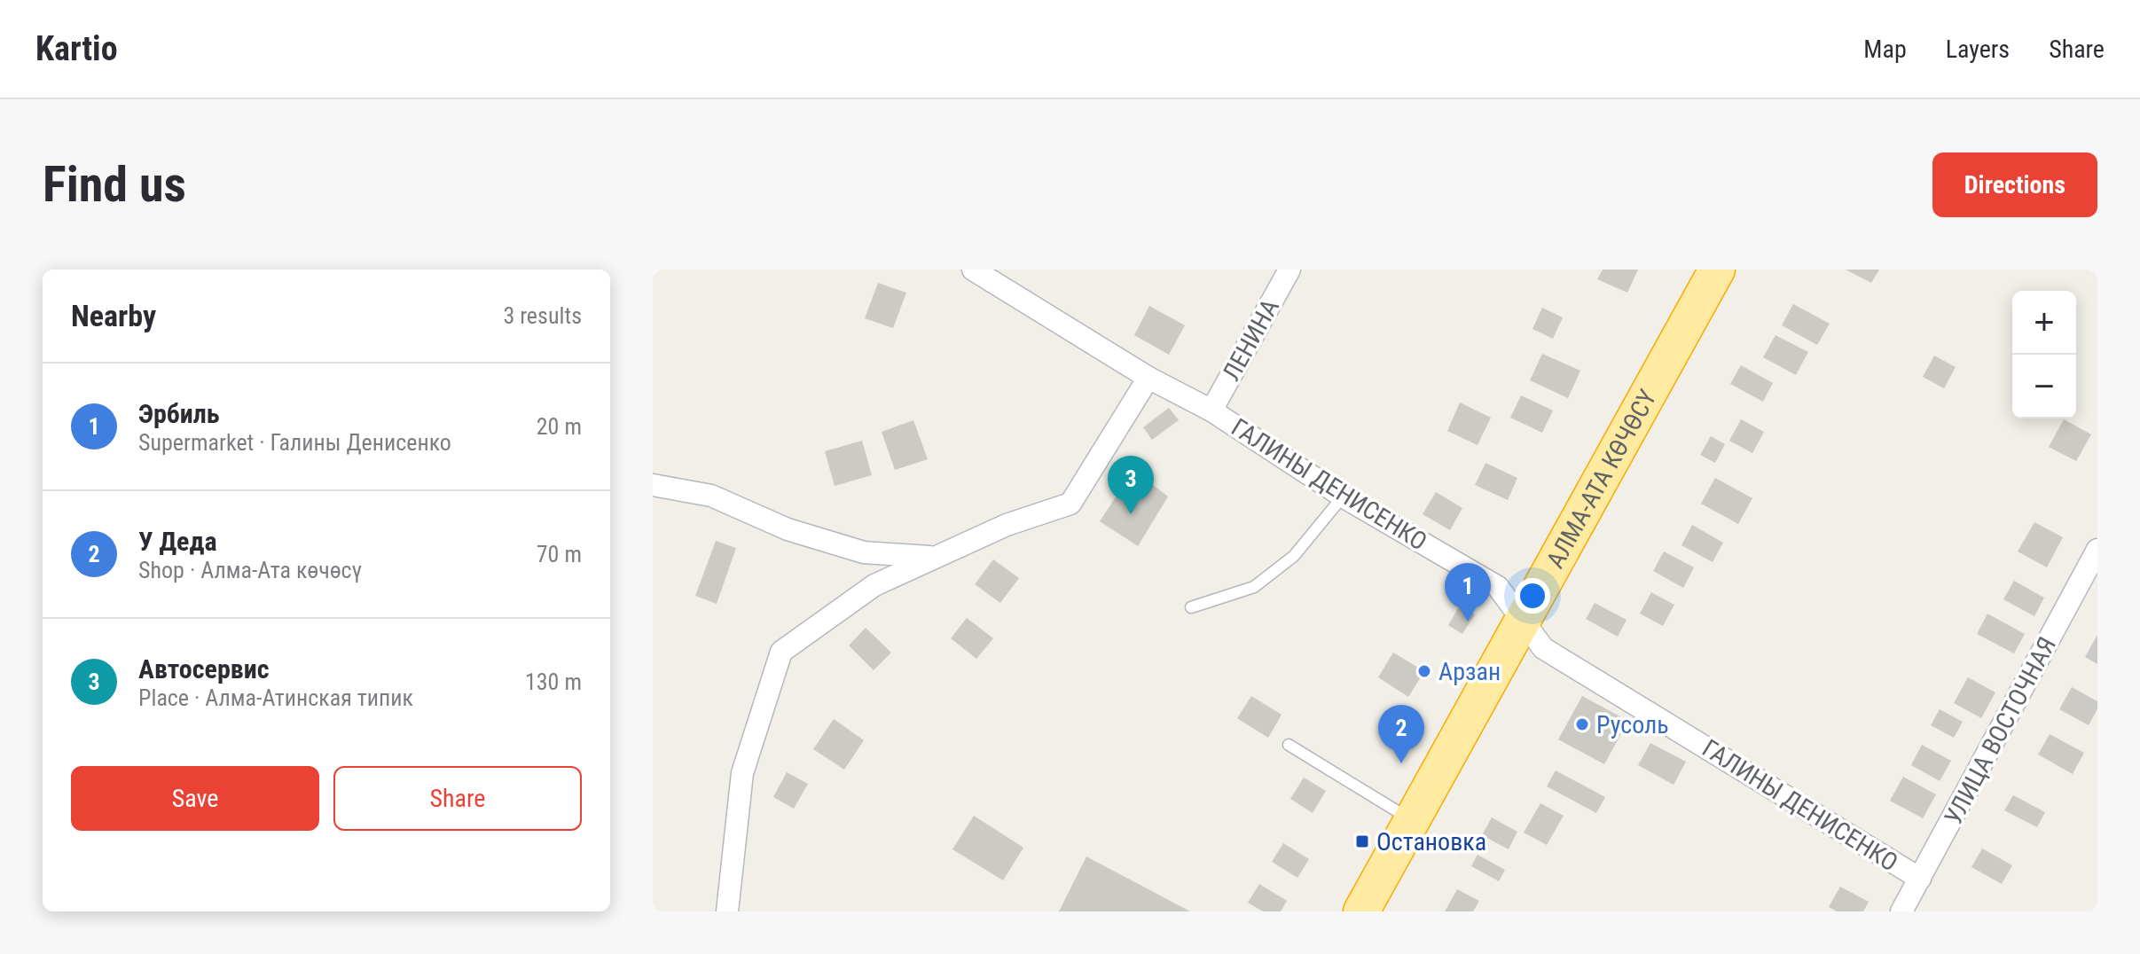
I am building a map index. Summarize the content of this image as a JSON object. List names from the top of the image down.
{
  "streets": {
    "highway": ["АЛМА-АТА КӨЧӨСҮ"],
    "street": ["ЛЕНИНА", "ГАЛИНЫ ДЕНИСЕНКО", "УЛИЦА ВОСТОЧНАЯ"]
  },
  "crossings": [
    ["ЛЕНИНА", "ГАЛИНЫ ДЕНИСЕНКО"],
    ["АЛМА-АТА КӨЧӨСҮ", "ГАЛИНЫ ДЕНИСЕНКО"],
    ["ГАЛИНЫ ДЕНИСЕНКО", "УЛИЦА ВОСТОЧНАЯ"]
  ],
  "places": {
    "other": ["Арзан", "Русоль"],
    "transit": ["Остановка"]
  },
  "page": {
    "header": "Kartio",
    "nav": ["Map", "Layers", "Share"],
    "buttons": [
      "Directions",
      ["Save", "Share"]
    ],
    "title": "Find us",
    "heading": ["Nearby", "3 results"],
    "map_buttons": ["+", "−"],
    "list": [
      {
        "mark": "1",
        "name": "Эрбиль",
        "note": "Supermarket · Галины Денисенко",
        "value": "20 m"
      },
      {
        "mark": "2",
        "name": "У Деда",
        "note": "Shop · Алма-Ата көчөсү",
        "value": "70 m"
      },
      {
        "mark": "3",
        "name": "Автосервис",
        "note": "Place · Алма-Атинская типик",
        "value": "130 m"
      }
    ],
    "pins": ["3", "1", "2"]
  }
}
